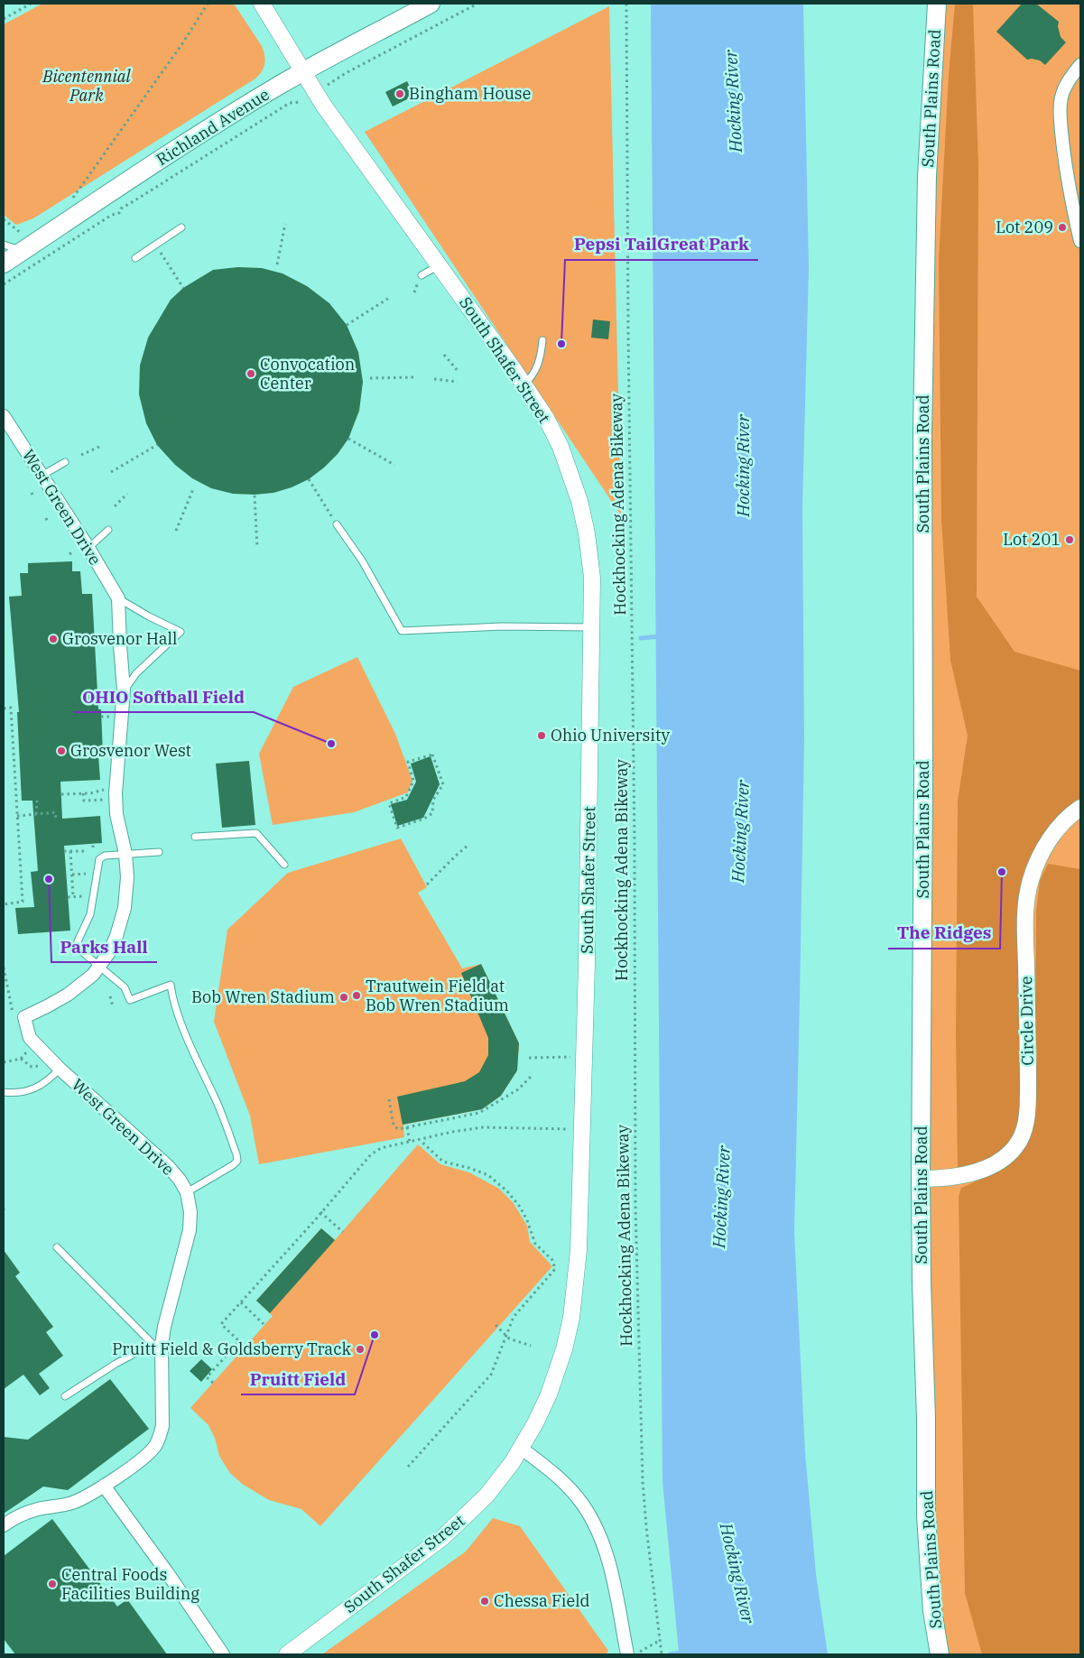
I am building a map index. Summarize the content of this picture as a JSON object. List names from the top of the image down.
{
  "streets": {
    "main road": ["South Plains Road", "Richland Avenue"],
    "street": ["South Shafer Street", "West Green Drive", "Circle Drive"],
    "path": ["Hockhocking Adena Bikeway"]
  },
  "crossings": [
    ["South Plains Road", "Circle Drive"],
    ["Richland Avenue", "South Shafer Street"]
  ],
  "water": ["Hocking River"],
  "parks": ["Bicentennial Park"],
  "places": [
    "Bingham House",
    "Lot 209",
    "Pepsi TailGreat Park",
    "Convocation Center",
    "Lot 201",
    "Grosvenor Hall",
    "Ohio University",
    "OHIO Softball Field",
    "Grosvenor West",
    "The Ridges",
    "Parks Hall",
    "Trautwein Field at Bob Wren Stadium",
    "Bob Wren Stadium",
    "Pruitt Field",
    "Pruitt Field & Goldsberry Track",
    "Central Foods Facilities Building",
    "Chessa Field"
  ]
}
